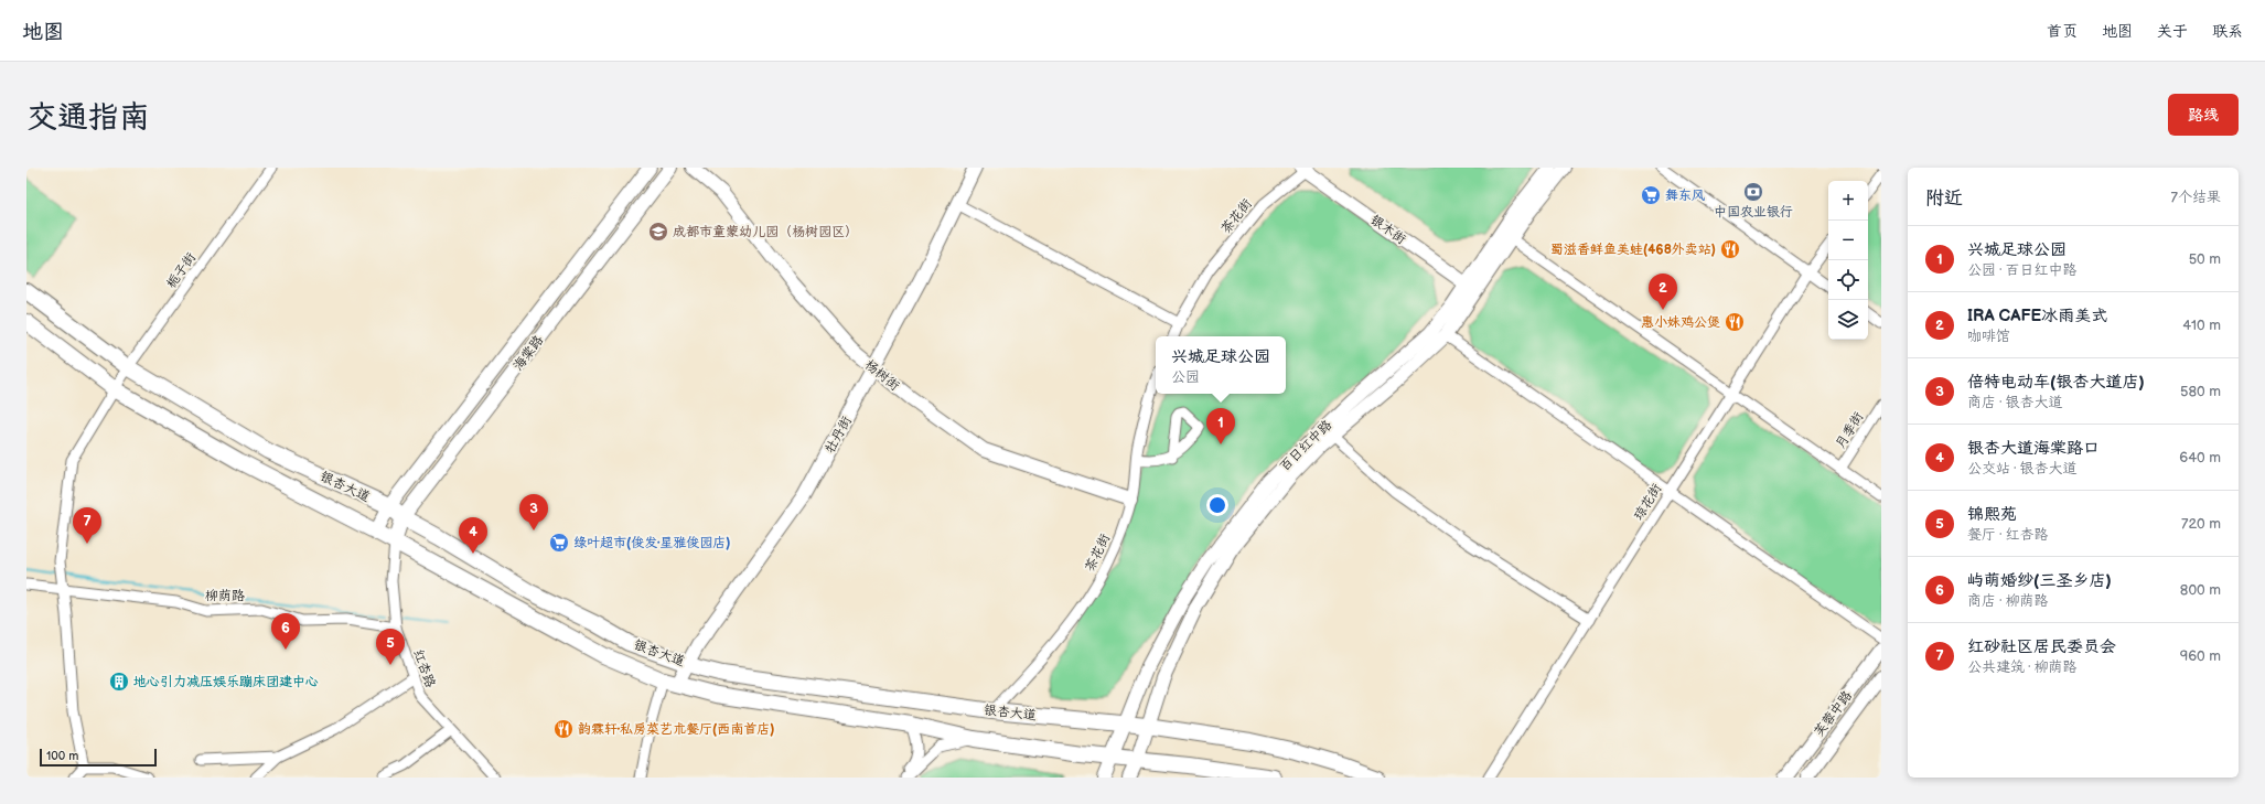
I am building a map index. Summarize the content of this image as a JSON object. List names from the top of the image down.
{
  "streets": {
    "main road": ["银杏大道"],
    "street": [
      "茶花街",
      "银木街",
      "栀子街",
      "海棠路",
      "杨树街",
      "月季街",
      "牡丹街",
      "百日红中路",
      "琼花街",
      "柳荫路",
      "红杏路",
      "芙蓉中路"
    ]
  },
  "crossings": [
    ["茶花街", "银木街"],
    ["茶花街", "杨树街"],
    ["茶花街", "银杏大道"],
    ["银木街", "百日红中路"],
    ["栀子街", "银杏大道"],
    ["栀子街", "柳荫路"],
    ["海棠路", "银杏大道"],
    ["海棠路", "红杏路"],
    ["杨树街", "牡丹街"],
    ["牡丹街", "银杏大道"],
    ["百日红中路", "银杏大道"],
    ["银杏大道", "红杏路"],
    ["柳荫路", "红杏路"]
  ],
  "places": {
    "bank": ["中国农业银行"],
    "supermarket": ["舞东风", "绿叶超市(俊发·星雅俊园店)"],
    "school or university": ["成都市童蒙幼儿园（杨树园区）"],
    "restaurant": ["蜀滋香鲜鱼美蛙(468外卖站)", "惠小妹鸡公煲", "韵霖轩·私房菜艺术餐厅(西南首店)"],
    "building": ["地心引力减压娱乐蹦床团建中心"]
  },
  "scale_bar": "100 m",
  "page": {
    "header": "地图",
    "nav": [
      "首页",
      "地图",
      "关于",
      "联系"
    ],
    "buttons": "路线",
    "title": "交通指南",
    "heading": ["附近", "7个结果"],
    "map_buttons": ["+", "−"],
    "list": [
      {
        "mark": "1",
        "name": "兴城足球公园",
        "note": "公园 · 百日红中路",
        "value": "50 m"
      },
      {
        "mark": "2",
        "name": "IRA CAFE冰雨美式",
        "note": "咖啡馆",
        "value": "410 m"
      },
      {
        "mark": "3",
        "name": "倍特电动车(银杏大道店)",
        "note": "商店 · 银杏大道",
        "value": "580 m"
      },
      {
        "mark": "4",
        "name": "银杏大道海棠路口",
        "note": "公交站 · 银杏大道",
        "value": "640 m"
      },
      {
        "mark": "5",
        "name": "锦熙苑",
        "note": "餐厅 · 红杏路",
        "value": "720 m"
      },
      {
        "mark": "6",
        "name": "屿萌婚纱(三圣乡店)",
        "note": "商店 · 柳荫路",
        "value": "800 m"
      },
      {
        "mark": "7",
        "name": "红砂社区居民委员会",
        "note": "公共建筑 · 柳荫路",
        "value": "960 m"
      }
    ],
    "pins": [
      "2",
      "1",
      "3",
      "7",
      "4",
      "6",
      "5"
    ],
    "popup": ["兴城足球公园", "公园"],
    "scale": "100 m"
  }
}
